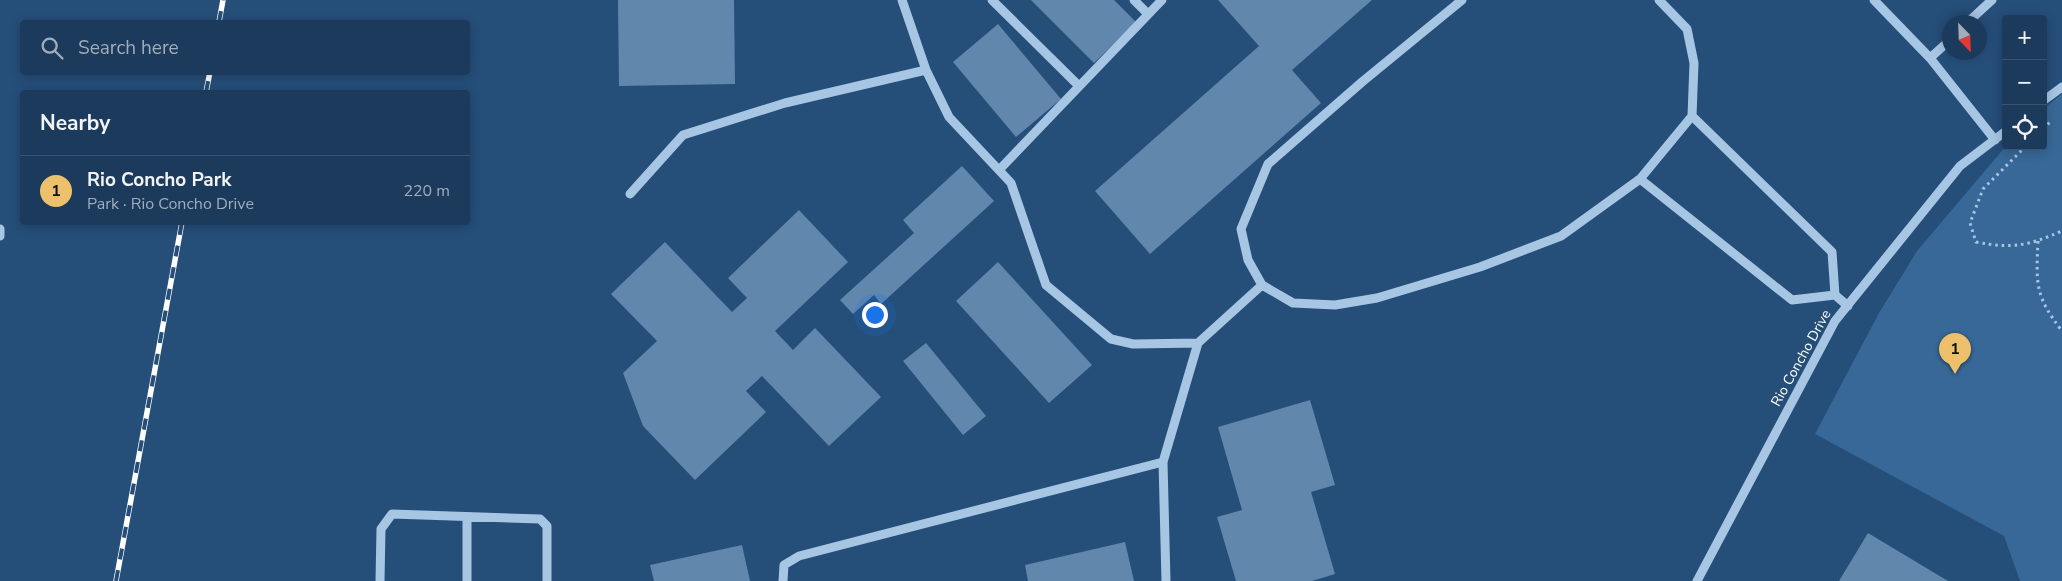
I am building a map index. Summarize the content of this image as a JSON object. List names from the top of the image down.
{
  "streets": {
    "street": ["Rio Concho Drive"]
  },
  "north": "bottom right",
  "page": {
    "map_buttons": ["+", "−"],
    "search": "Search here",
    "heading": "Nearby",
    "list": [
      {
        "mark": "1",
        "name": "Rio Concho Park",
        "note": "Park · Rio Concho Drive",
        "value": "220 m"
      }
    ],
    "pins": "1"
  }
}
